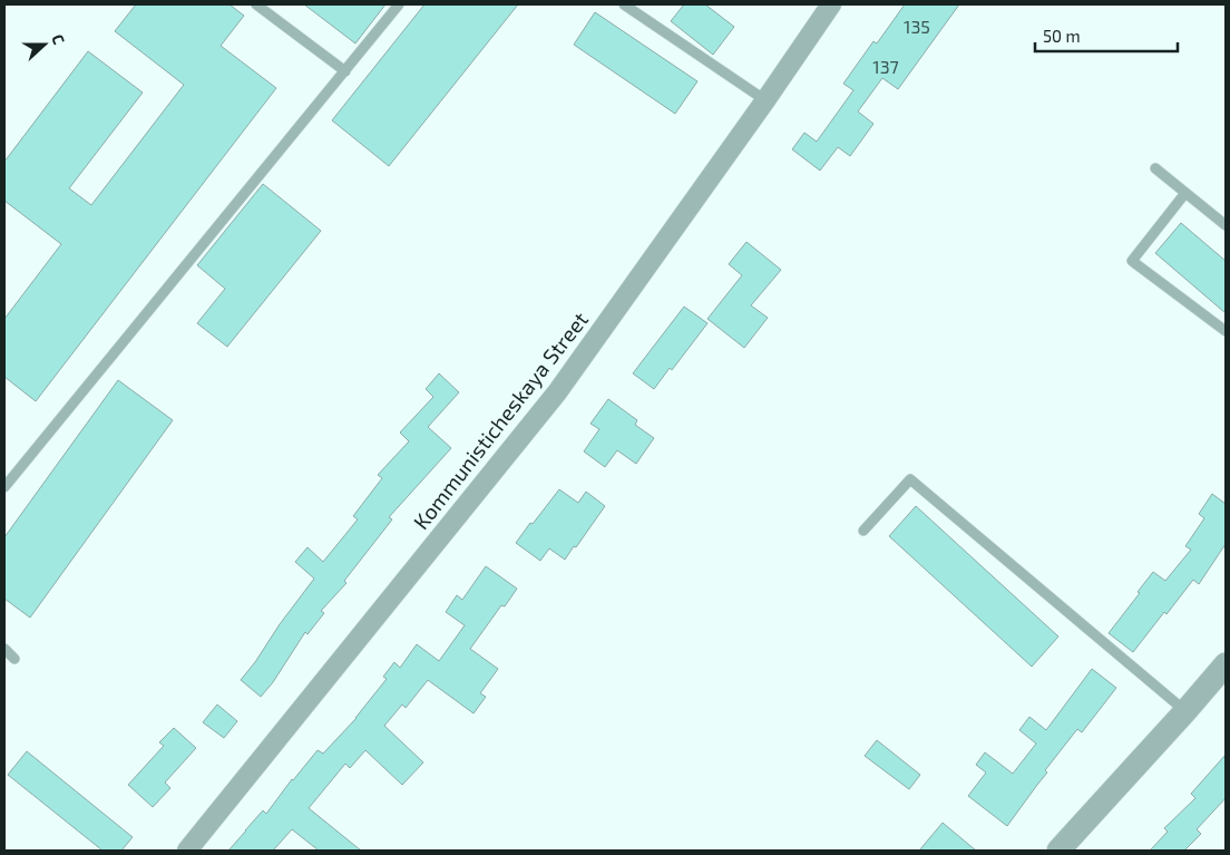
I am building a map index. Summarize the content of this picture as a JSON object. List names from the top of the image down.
{
  "streets": {
    "street": ["Kommunisticheskaya Street"]
  },
  "house_numbers": ["135", "137"],
  "scale_bar": "50 m",
  "north": "right"
}
